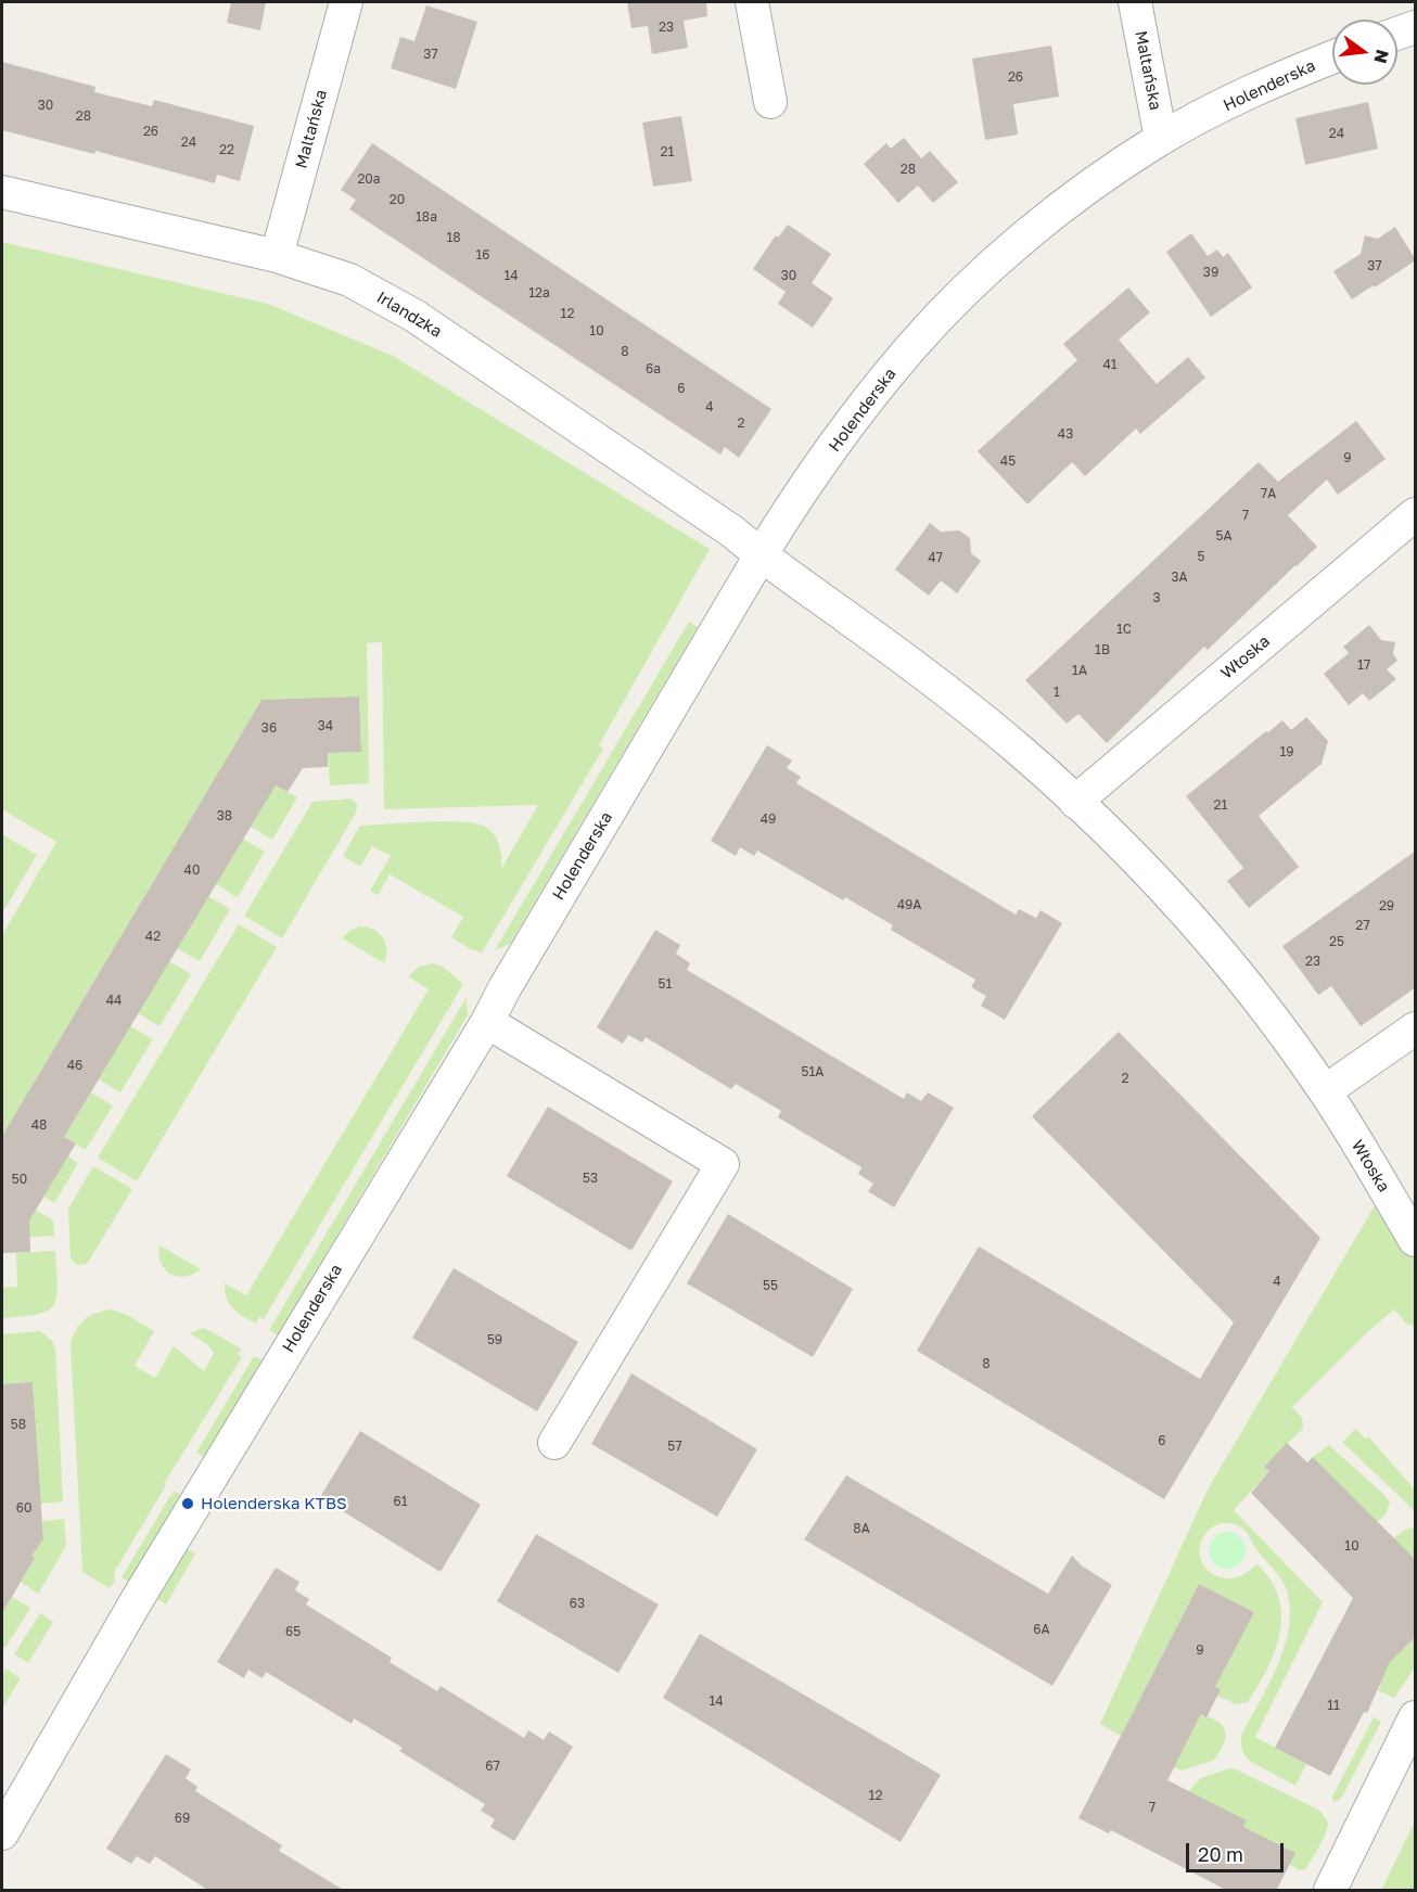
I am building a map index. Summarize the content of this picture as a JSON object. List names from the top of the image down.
{
  "streets": {
    "street": [
      "Maltańska",
      "Holenderska",
      "Irlandzka",
      "Włoska"
    ]
  },
  "crossings": [
    ["Maltańska", "Holenderska"],
    ["Maltańska", "Irlandzka"],
    ["Holenderska", "Irlandzka"],
    ["Holenderska", "Włoska"],
    ["Irlandzka", "Włoska"]
  ],
  "places": ["Holenderska KTBS"],
  "house_numbers": [
    "23",
    "37",
    "26",
    "30",
    "28",
    "26",
    "24",
    "24",
    "22",
    "21",
    "28",
    "20a",
    "20",
    "18a",
    "18",
    "16",
    "37",
    "39",
    "14",
    "30",
    "12a",
    "12",
    "10",
    "8",
    "41",
    "6a",
    "6",
    "4",
    "2",
    "43",
    "9",
    "45",
    "7A",
    "7",
    "5A",
    "5",
    "47",
    "3A",
    "3",
    "1C",
    "1B",
    "17",
    "1A",
    "1",
    "34",
    "36",
    "19",
    "21",
    "38",
    "49",
    "40",
    "49A",
    "29",
    "27",
    "42",
    "25",
    "23",
    "51",
    "44",
    "46",
    "51A",
    "2",
    "48",
    "53",
    "50",
    "4",
    "55",
    "59",
    "8",
    "58",
    "6",
    "57",
    "61",
    "60",
    "8A",
    "10",
    "63",
    "6A",
    "65",
    "9",
    "14",
    "11",
    "67",
    "12",
    "7",
    "69"
  ],
  "scale_bar": "20 m",
  "north": "right"
}
